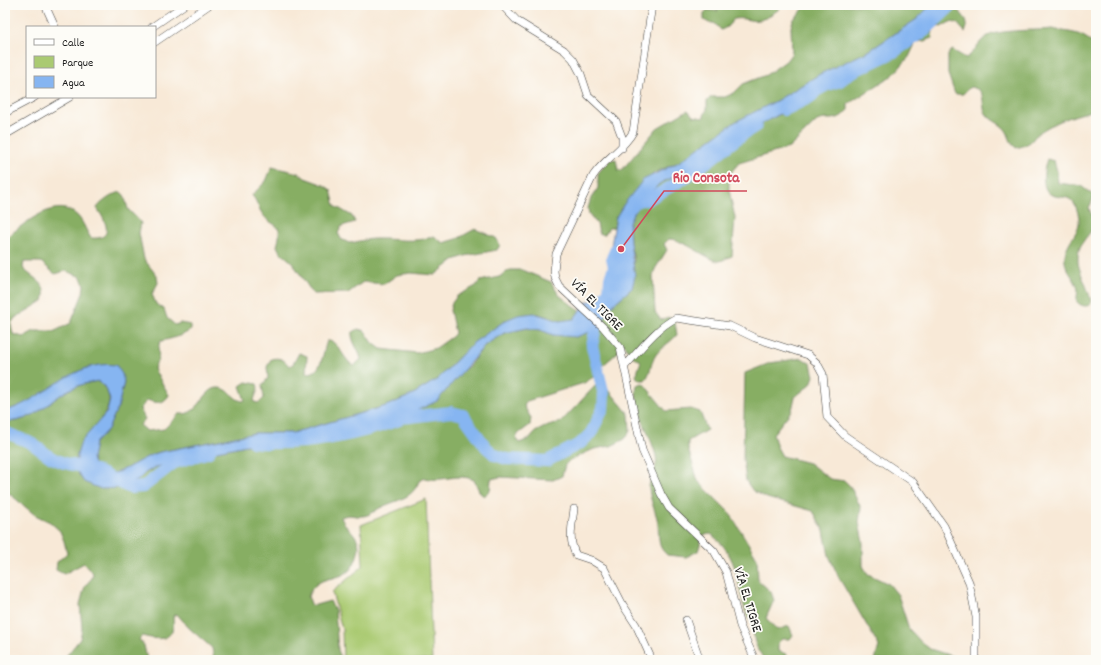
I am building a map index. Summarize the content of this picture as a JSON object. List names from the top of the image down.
{
  "streets": {
    "street": ["VÍA EL TIGRE"]
  },
  "places": ["Rio Consota"],
  "legend": ["Calle", "Parque", "Agua"]
}
